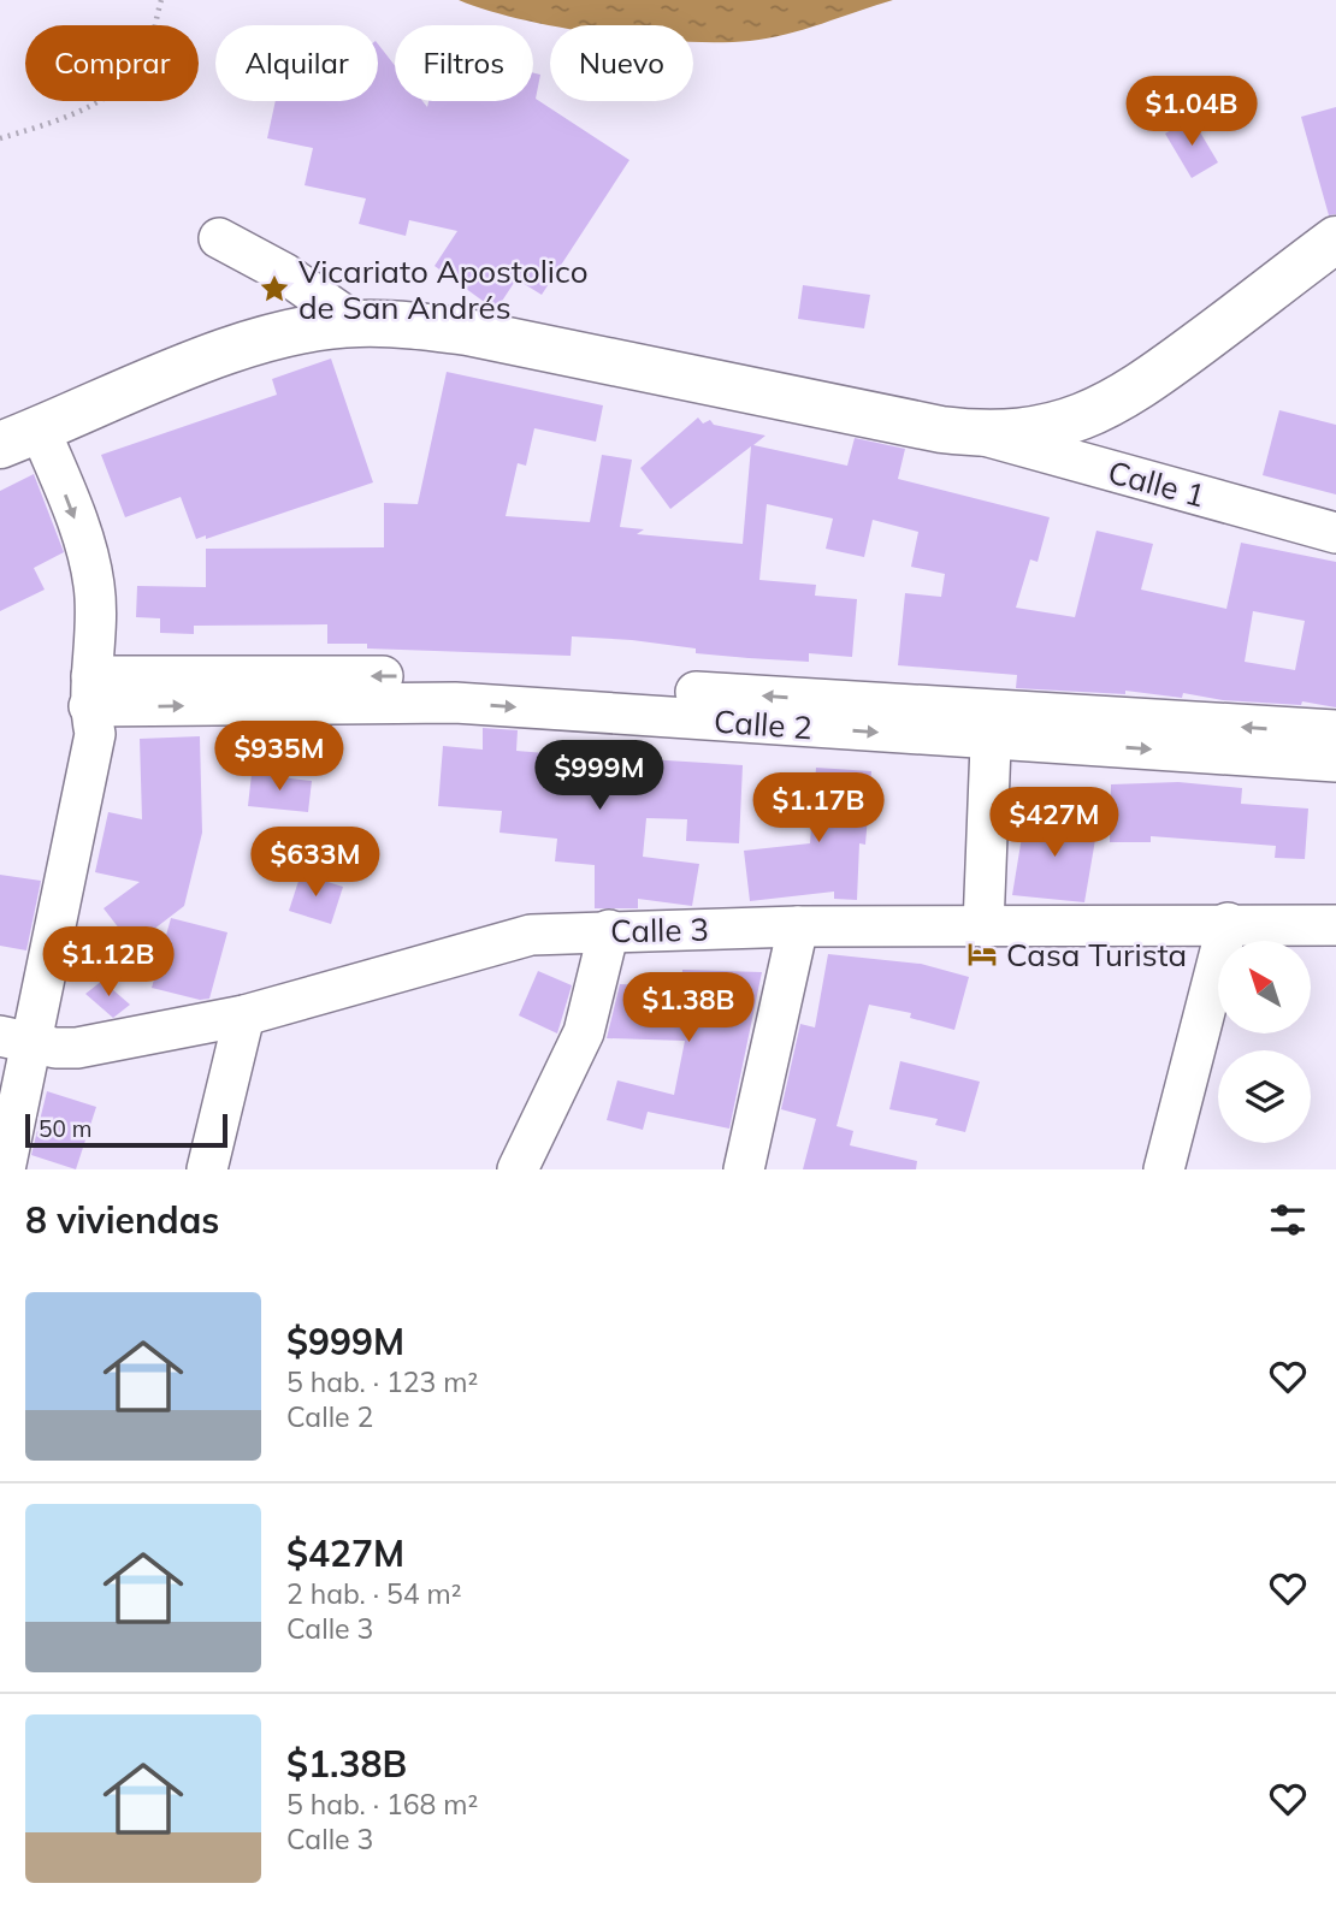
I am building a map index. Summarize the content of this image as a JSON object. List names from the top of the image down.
{
  "streets": {
    "street": ["Calle 1", "Calle 2", "Calle 3"]
  },
  "places": {
    "place": ["Vicariato Apostolico de San Andrés"],
    "hotel": ["Casa Turista"]
  },
  "scale_bar": "50 m",
  "north": "top left",
  "page": {
    "chip": [
      "Comprar",
      "Alquilar",
      "Filtros",
      "Nuevo"
    ],
    "price": [
      "$1.04B",
      "$935M",
      "$999M",
      "$1.17B",
      "$427M",
      "$633M",
      "$1.12B",
      "$1.38B"
    ],
    "scale": "50 m",
    "heading": "8 viviendas",
    "list": [
      {
        "name": "$999M",
        "note": "5 hab. · 123 m² · Calle 2"
      },
      {
        "name": "$427M",
        "note": "2 hab. · 54 m² · Calle 3"
      },
      {
        "name": "$1.38B",
        "note": "5 hab. · 168 m² · Calle 3"
      }
    ]
  }
}
